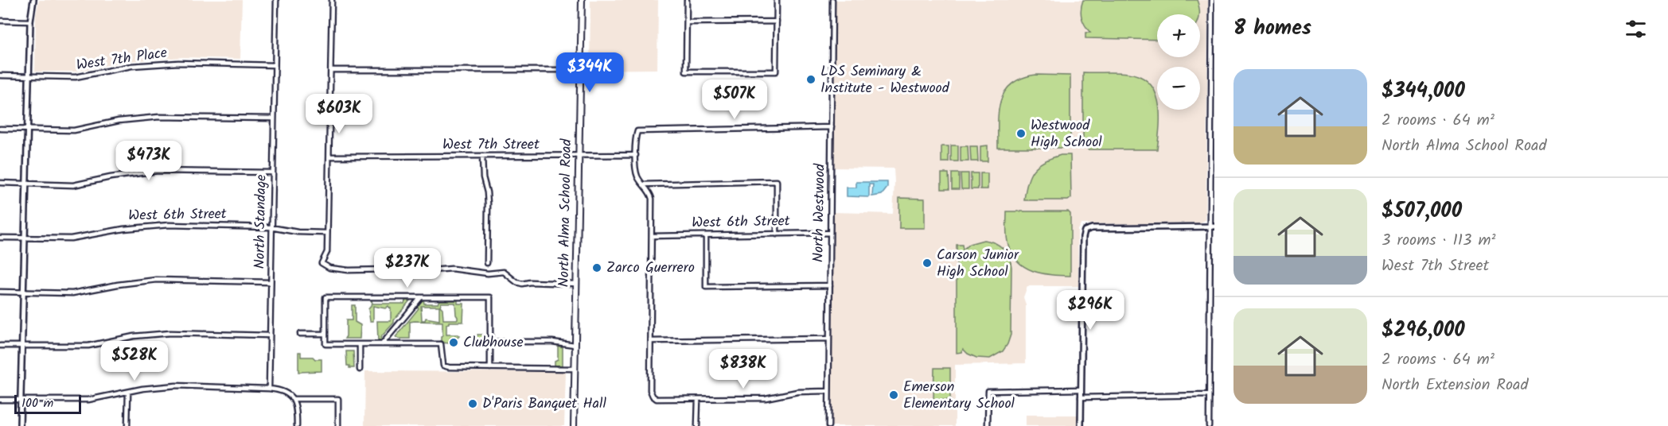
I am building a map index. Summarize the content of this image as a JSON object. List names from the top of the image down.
{
  "streets": {
    "main road": ["North Alma School Road"],
    "street": [
      "West 7th Place",
      "West 7th Street",
      "North Westwood",
      "West 6th Street",
      "North Standage"
    ]
  },
  "crossings": [
    ["West 7th Place", "North Standage"],
    ["West 7th Street", "North Alma School Road"],
    ["North Westwood", "West 6th Street"],
    ["West 6th Street", "North Standage"]
  ],
  "places": [
    "LDS Seminary & Institute - Westwood",
    "Westwood High School",
    "Carson Junior High School",
    "Zarco Guerrero",
    "Clubhouse",
    "Emerson Elementary School",
    "D'Paris Banquet Hall"
  ],
  "scale_bar": "100 m",
  "page": {
    "heading": "8 homes",
    "map_buttons": ["+", "−"],
    "price": [
      "$344K",
      "$507K",
      "$603K",
      "$473K",
      "$237K",
      "$296K",
      "$528K",
      "$838K"
    ],
    "list": [
      {
        "name": "$344,000",
        "note": "2 rooms · 64 m² · North Alma School Road"
      },
      {
        "name": "$507,000",
        "note": "3 rooms · 113 m² · West 7th Street"
      },
      {
        "name": "$296,000",
        "note": "2 rooms · 64 m² · North Extension Road"
      }
    ],
    "scale": "100 m"
  }
}
